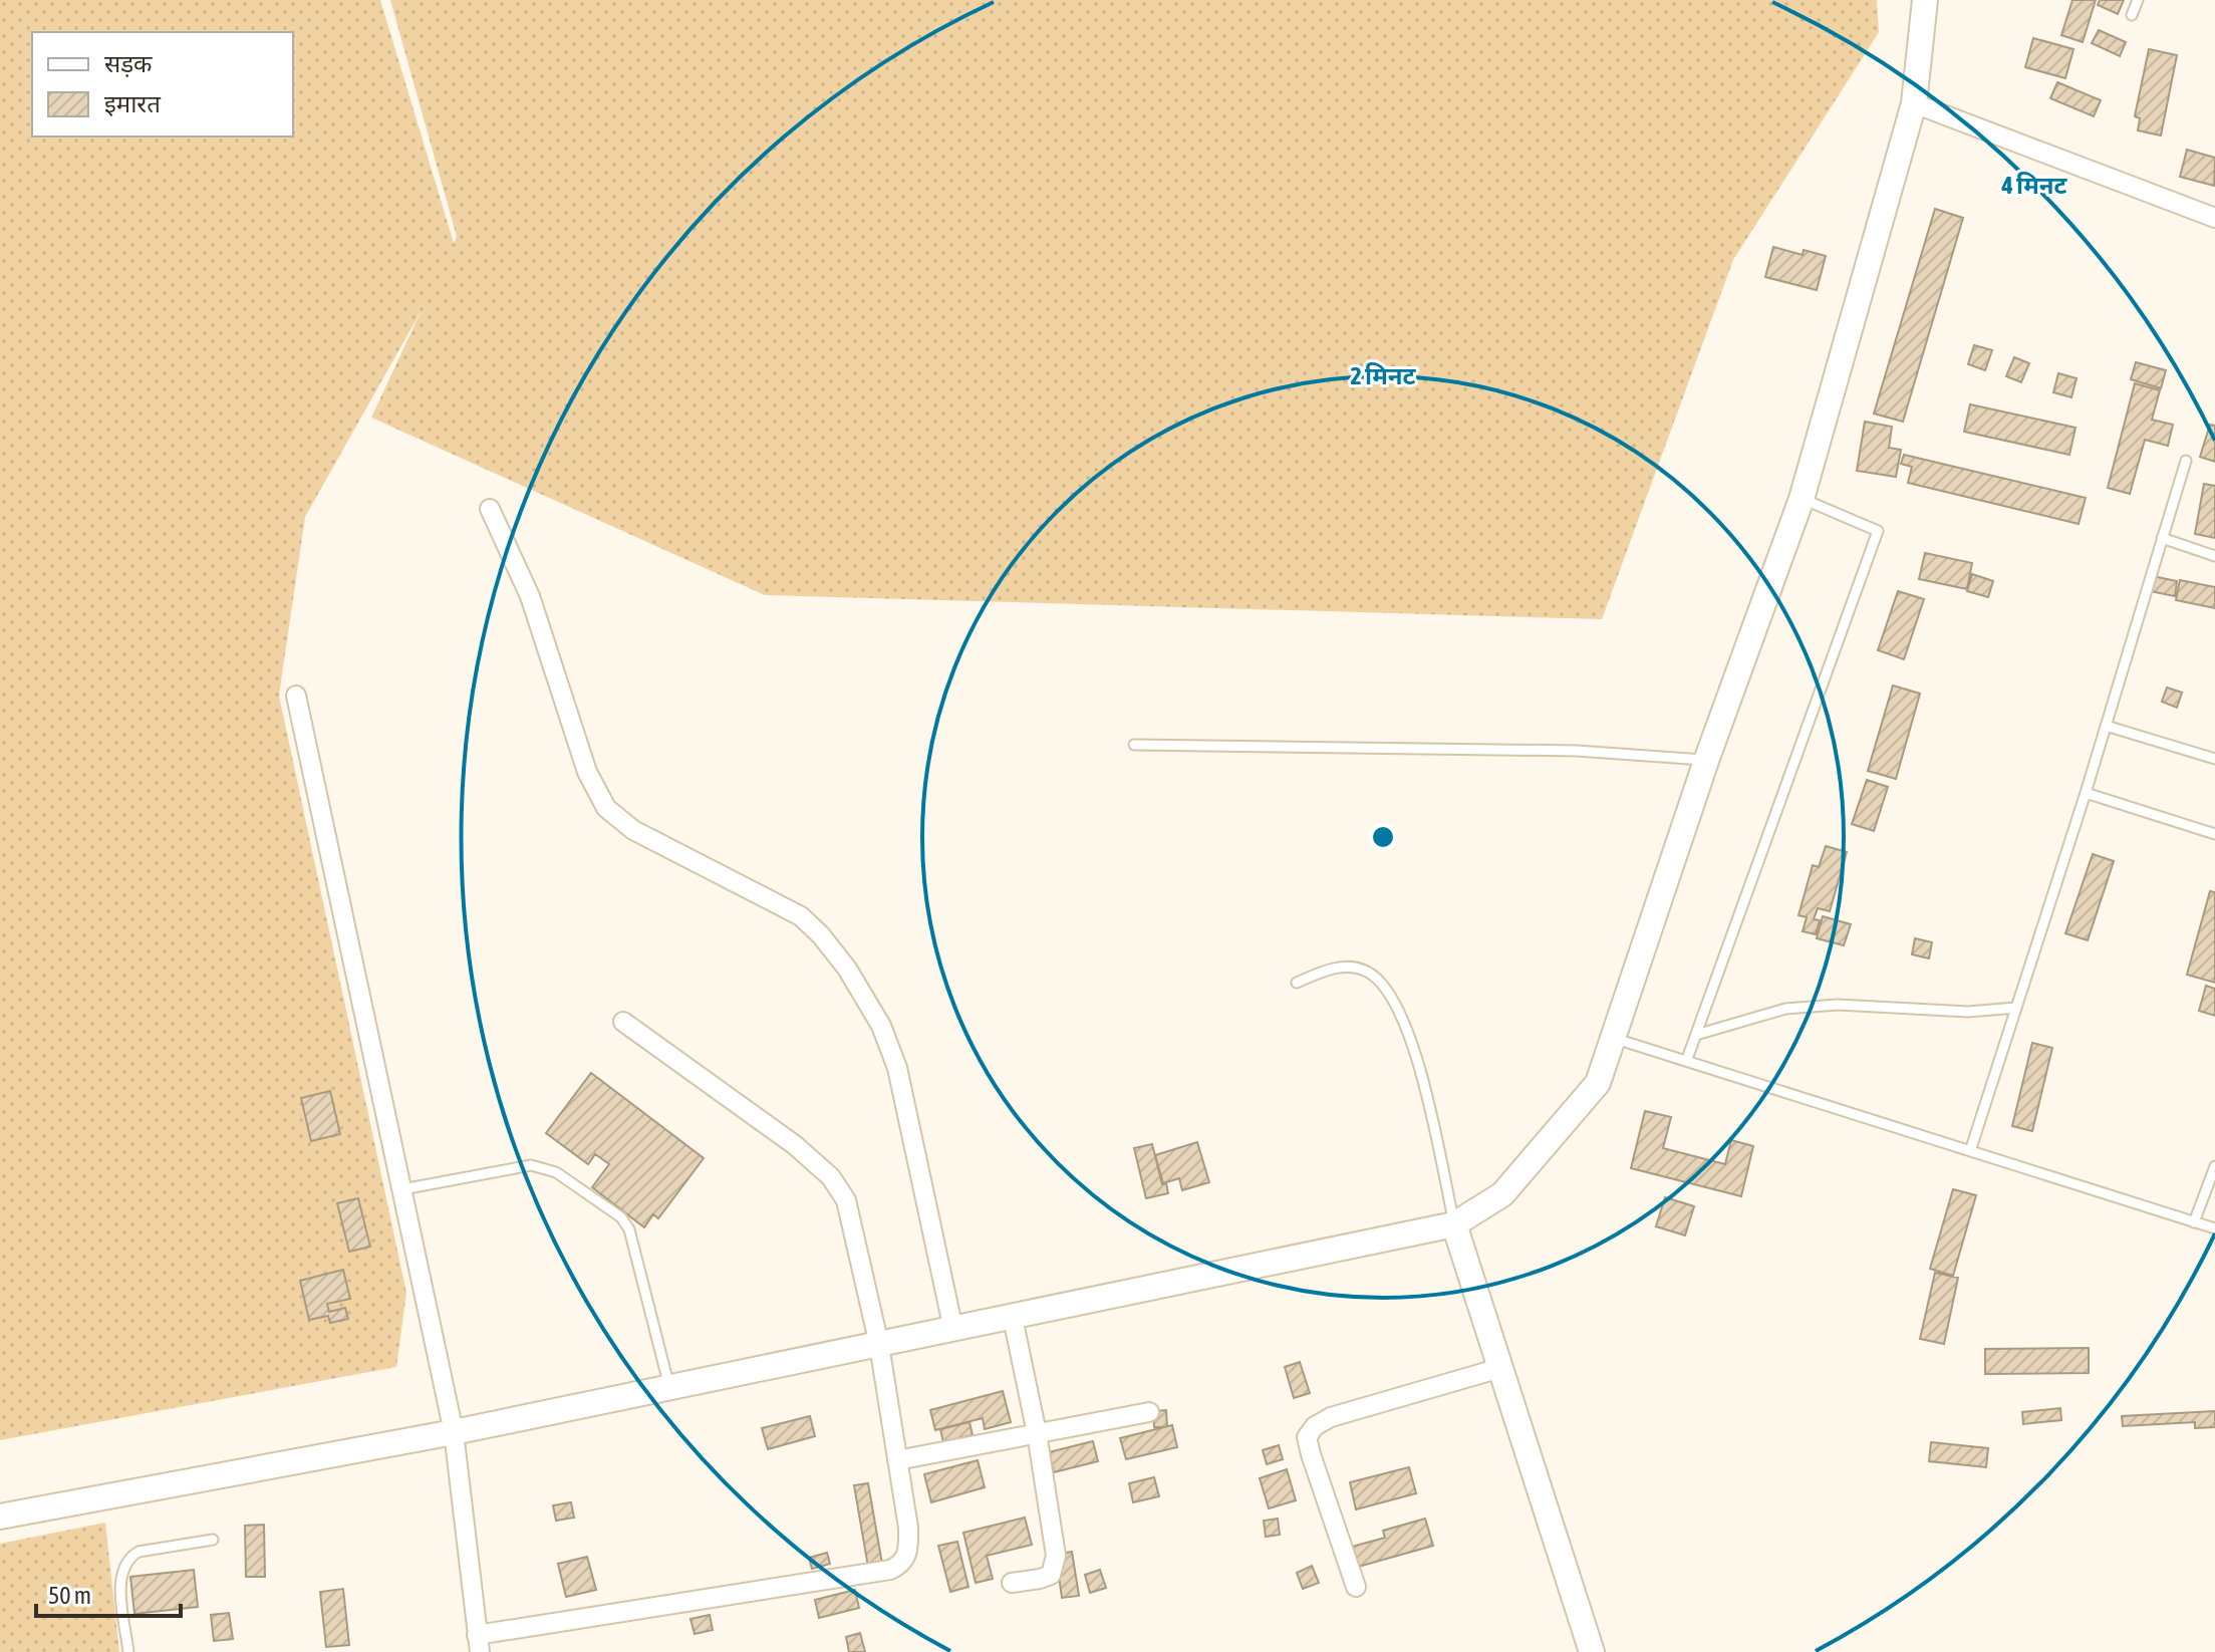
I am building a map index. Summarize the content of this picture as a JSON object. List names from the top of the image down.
{
  "legend": ["सड़क", "इमारत"],
  "scale_bar": "50 m",
  "rings": ["4 मिनट", "2 मिनट"]
}
